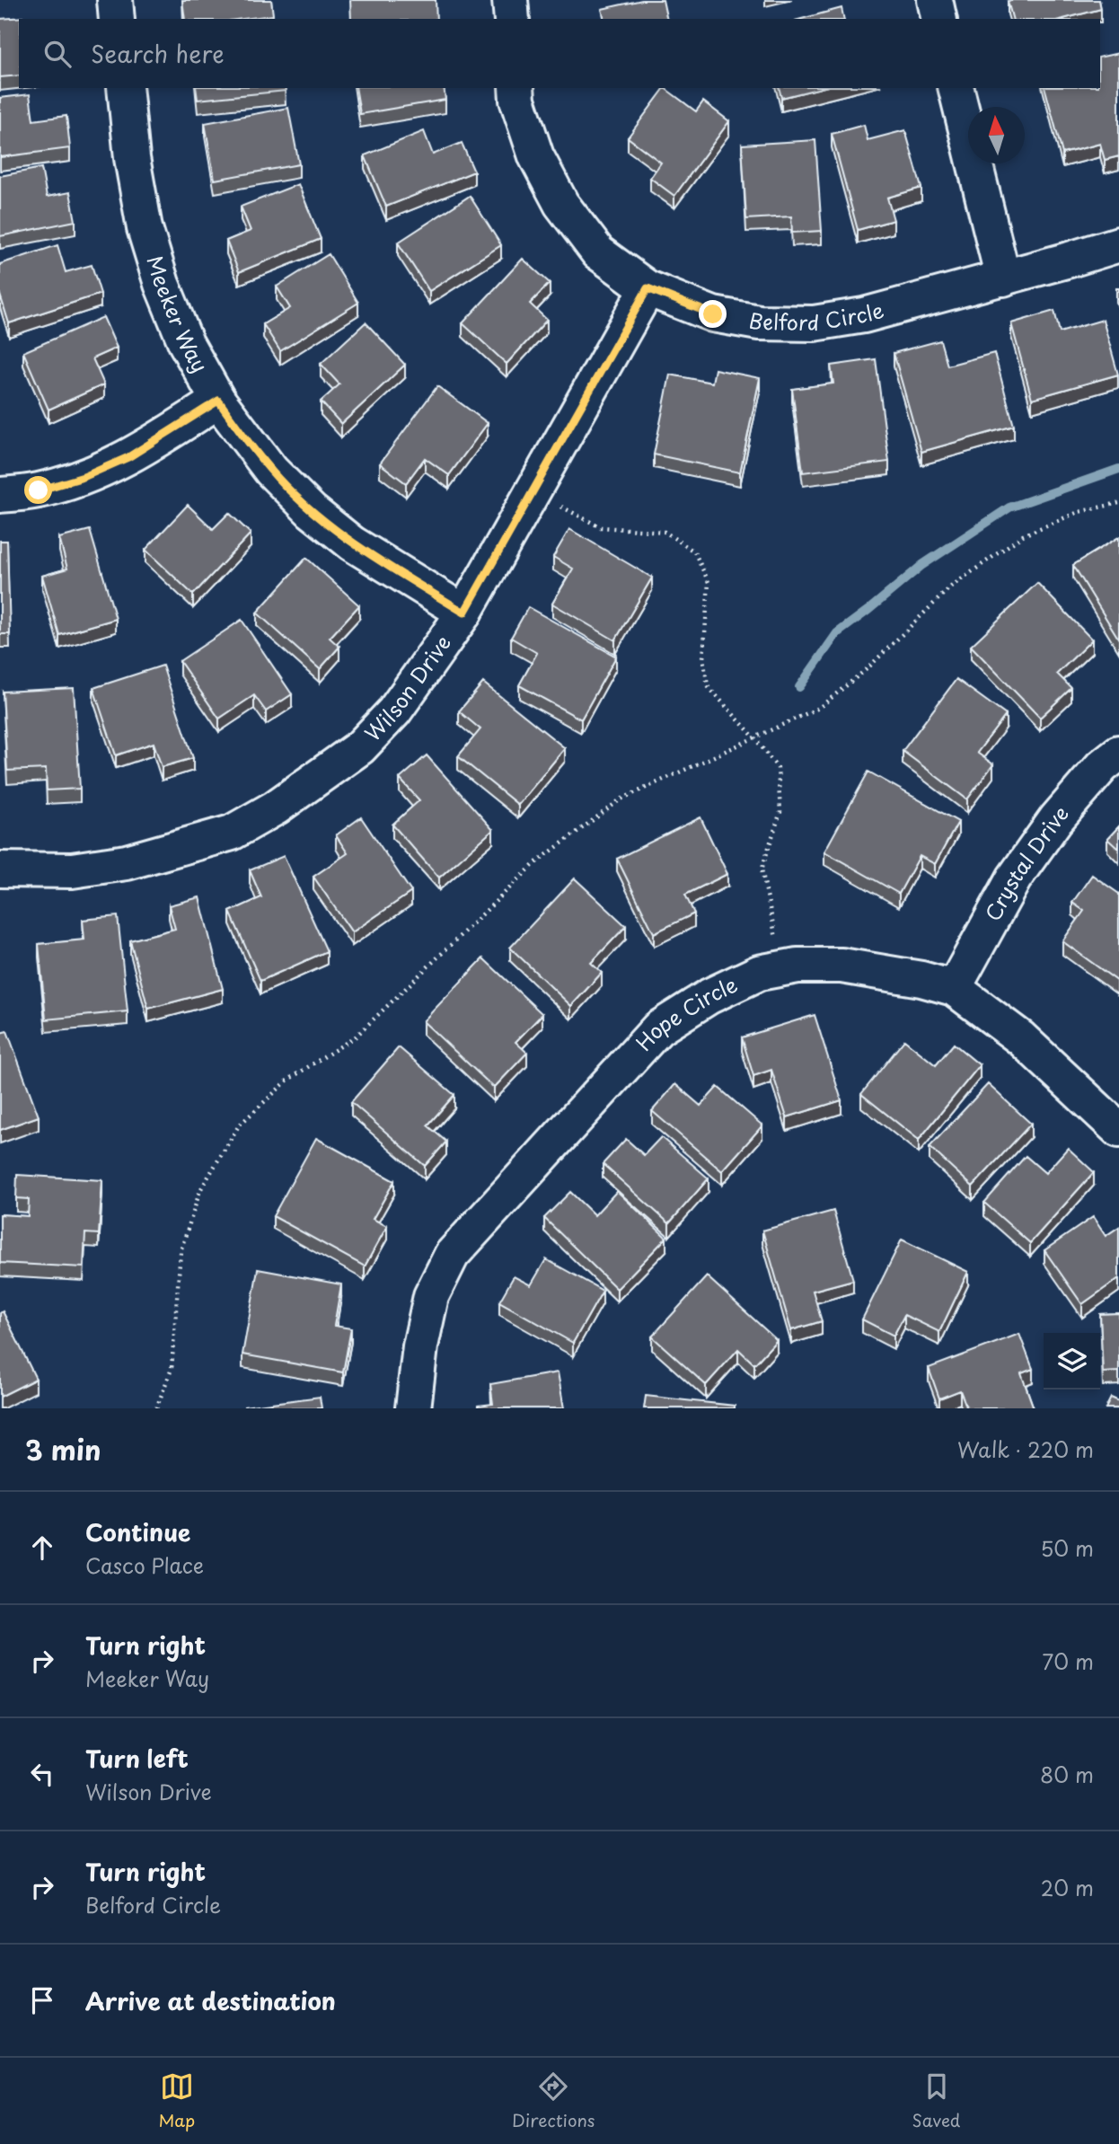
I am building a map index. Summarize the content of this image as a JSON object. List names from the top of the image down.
{
  "streets": {
    "street": [
      "Meeker Way",
      "Belford Circle",
      "Wilson Drive",
      "Crystal Drive",
      "Hope Circle"
    ]
  },
  "crossings": [
    ["Meeker Way", "Wilson Drive"],
    ["Belford Circle", "Wilson Drive"],
    ["Crystal Drive", "Hope Circle"]
  ],
  "north": "top",
  "page": {
    "search": "Search here",
    "heading": ["3 min", "Walk · 220 m"],
    "list": [
      ["Continue", "Casco Place", "50 m"],
      ["Turn right", "Meeker Way", "70 m"],
      ["Turn left", "Wilson Drive", "80 m"],
      ["Turn right", "Belford Circle", "20 m"],
      "Arrive at destination"
    ],
    "nav": ["Map", "Directions", "Saved"]
  }
}
